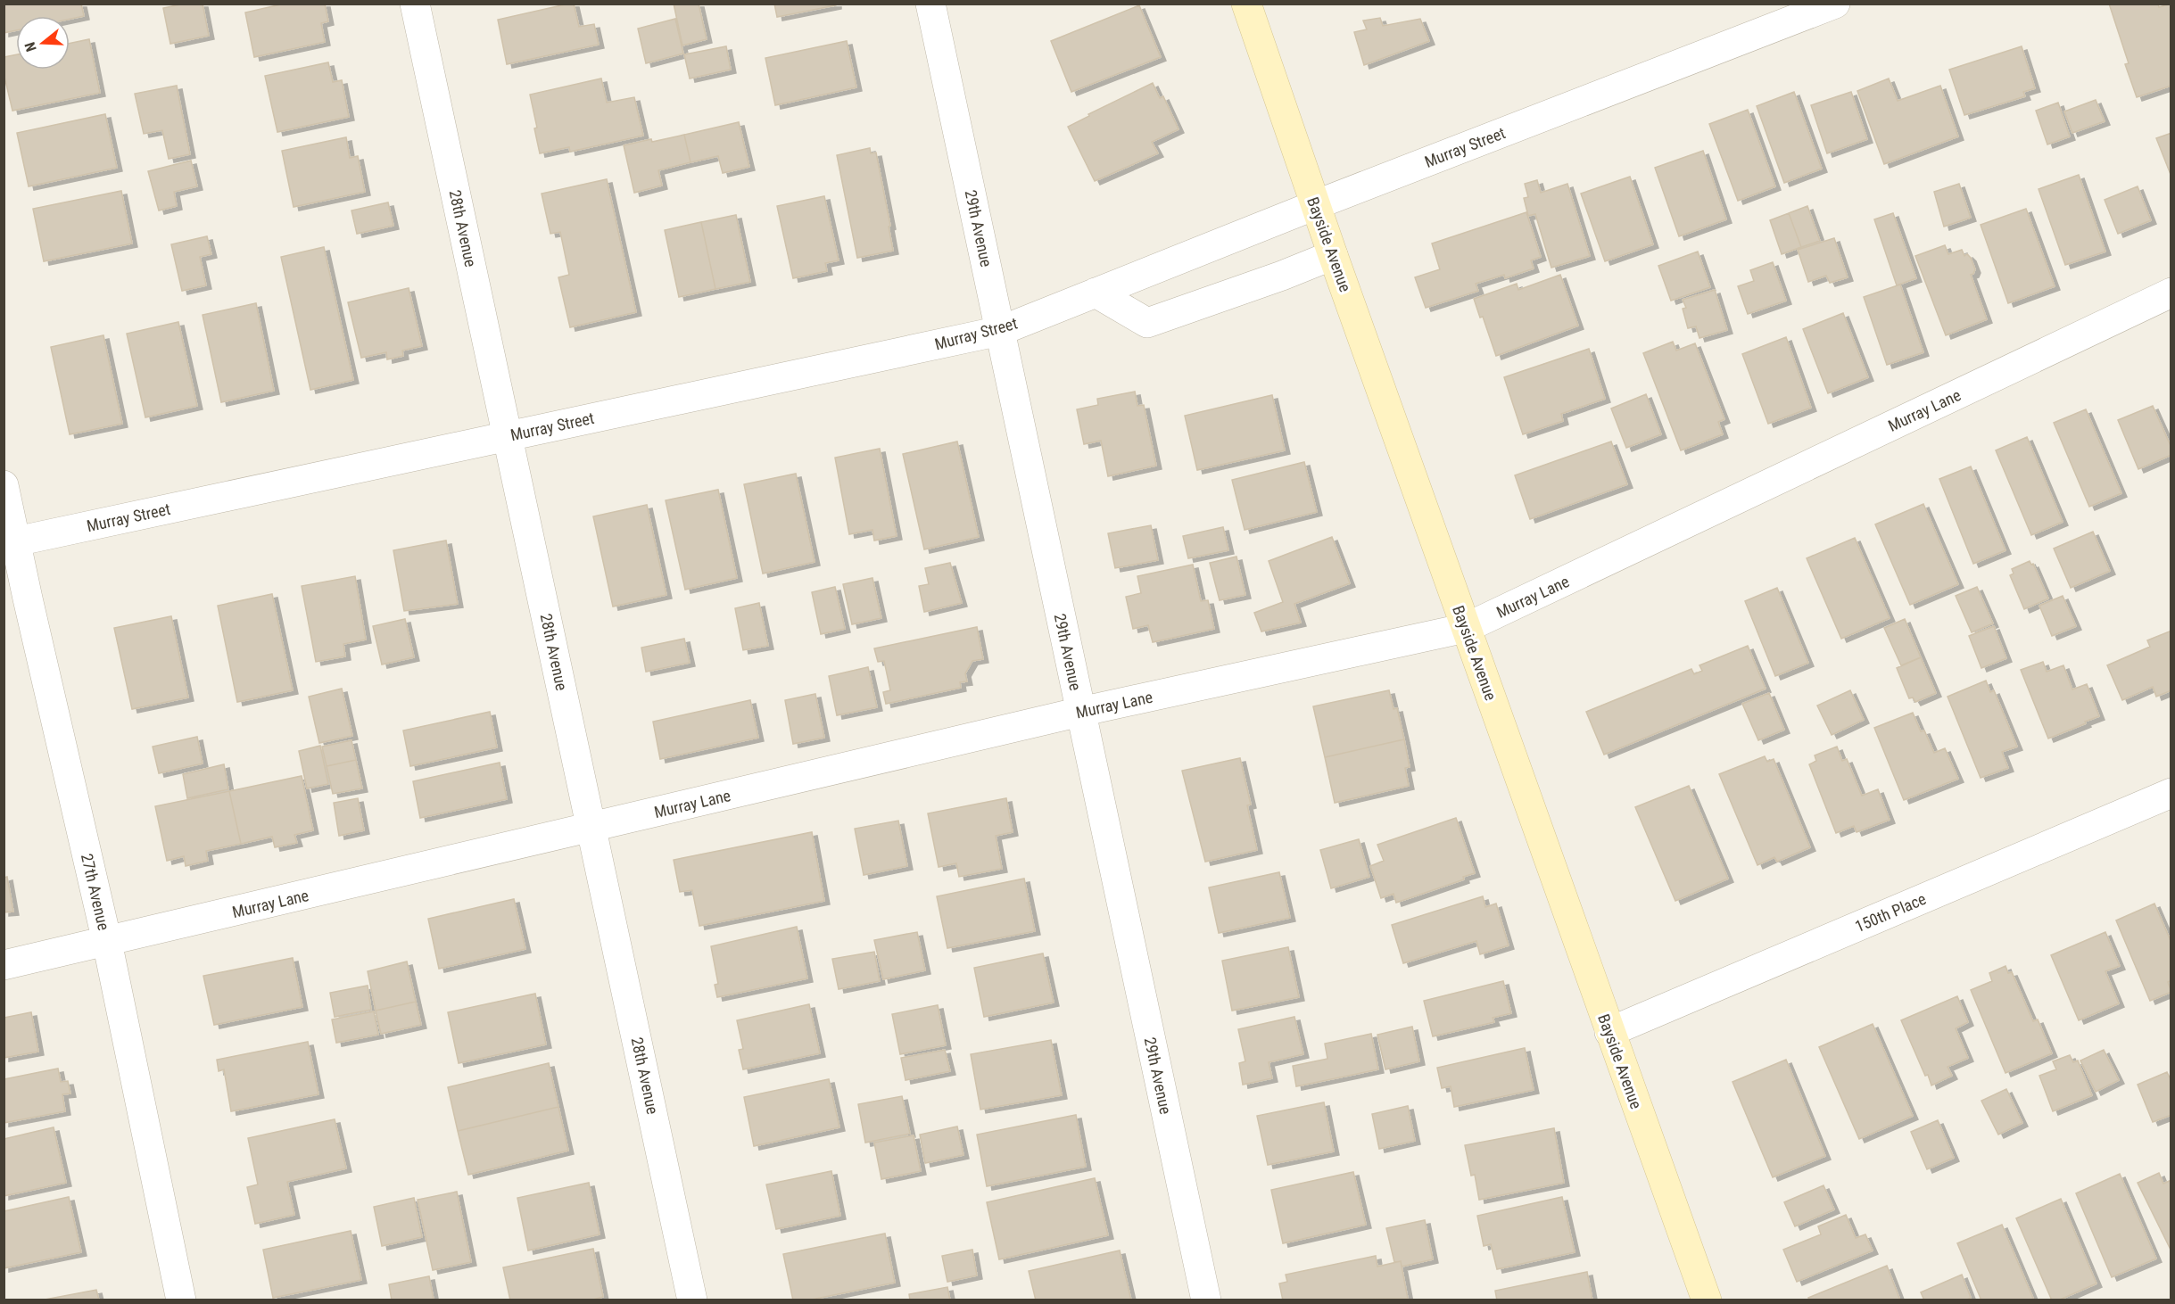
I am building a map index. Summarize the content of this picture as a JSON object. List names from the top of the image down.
{
  "streets": {
    "street": [
      "Murray Street",
      "28th Avenue",
      "29th Avenue",
      "Bayside Avenue",
      "Murray Lane",
      "27th Avenue",
      "150th Place"
    ]
  },
  "crossings": [
    ["Murray Street", "28th Avenue"],
    ["Murray Street", "29th Avenue"],
    ["Murray Street", "Bayside Avenue"],
    ["Murray Street", "27th Avenue"],
    ["28th Avenue", "Murray Lane"],
    ["29th Avenue", "Murray Lane"],
    ["Bayside Avenue", "Murray Lane"],
    ["Bayside Avenue", "150th Place"],
    ["Murray Lane", "27th Avenue"]
  ],
  "north": "left"
}
